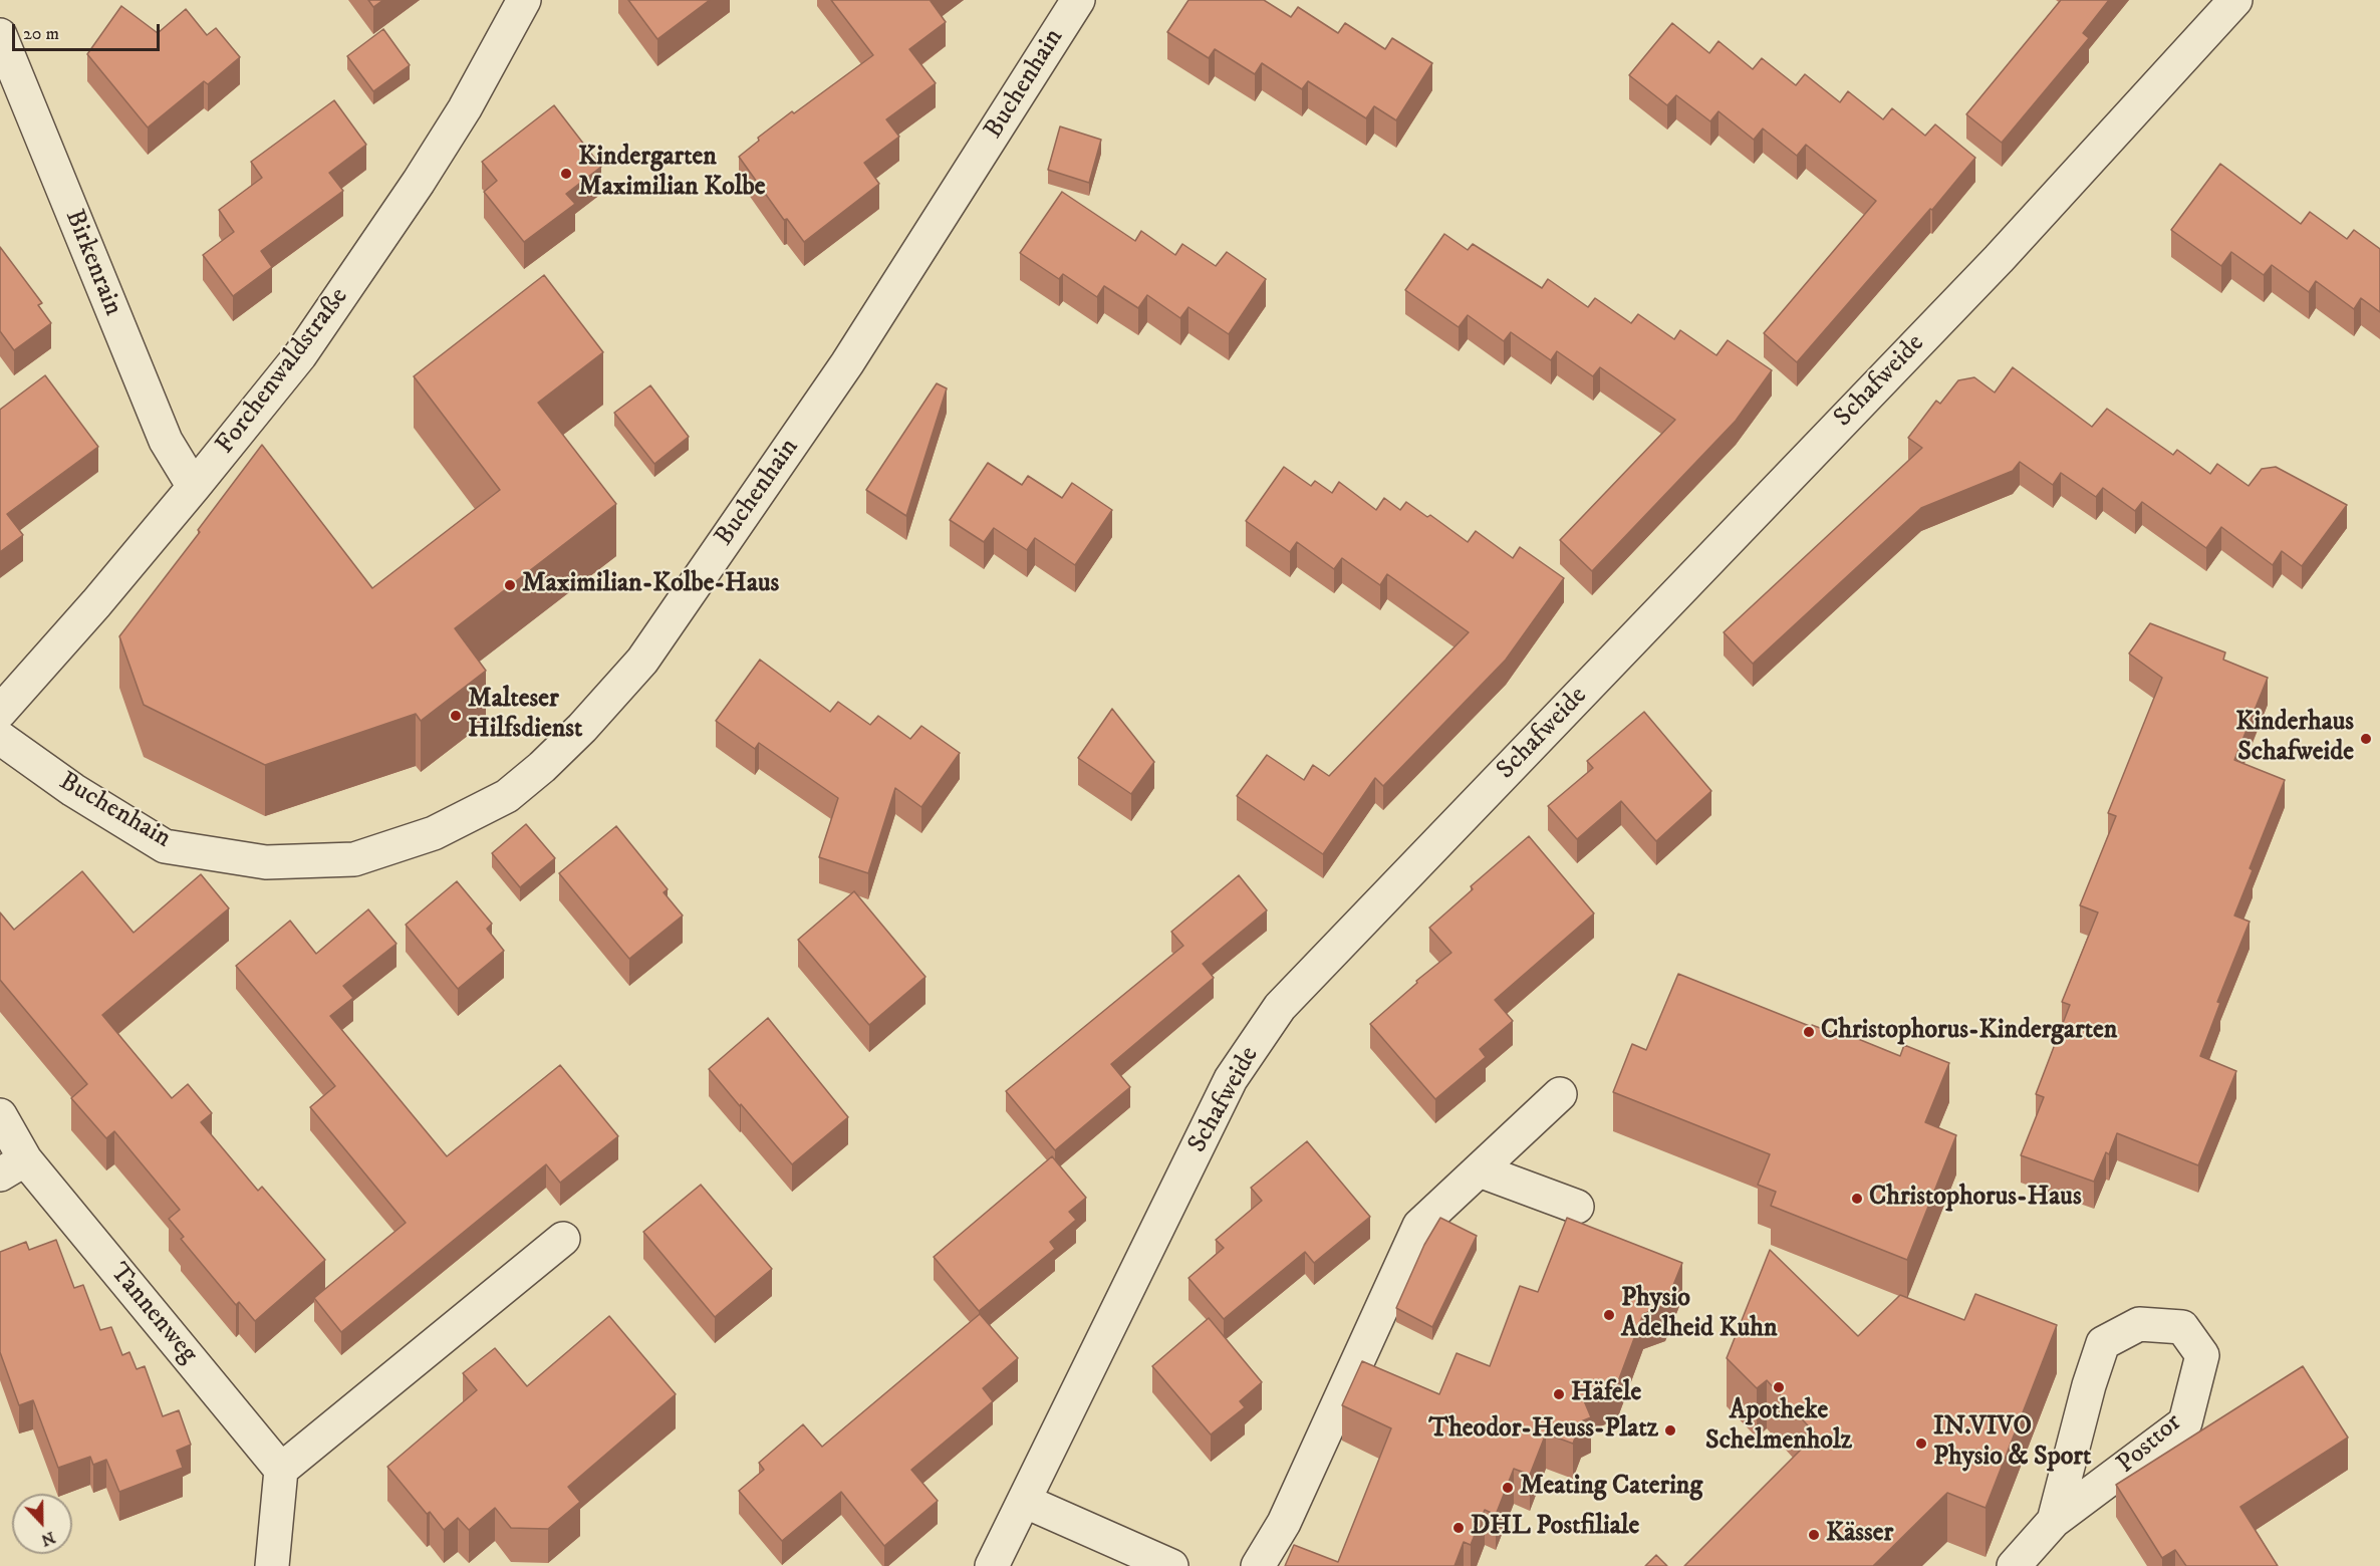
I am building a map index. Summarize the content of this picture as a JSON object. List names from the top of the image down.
{
  "streets": {
    "street": [
      "Buchenhain",
      "Birkenrain",
      "Forchenwaldstraße",
      "Schafweide",
      "Tannenweg",
      "Posttor"
    ]
  },
  "crossings": [
    ["Birkenrain", "Forchenwaldstraße"]
  ],
  "places": [
    "Kindergarten Maximilian Kolbe",
    "Maximilian-Kolbe-Haus",
    "Malteser Hilfsdienst",
    "Kinderhaus Schafweide",
    "Christophorus-Kindergarten",
    "Christophorus-Haus",
    "Physio Adelheid Kuhn",
    "Apotheke Schelmenholz",
    "Häfele",
    "Theodor-Heuss-Platz",
    "IN.VIVO Physio & Sport",
    "Meating Catering",
    "DHL Postfiliale",
    "Kässer"
  ],
  "scale_bar": "20 m",
  "north": "bottom"
}
